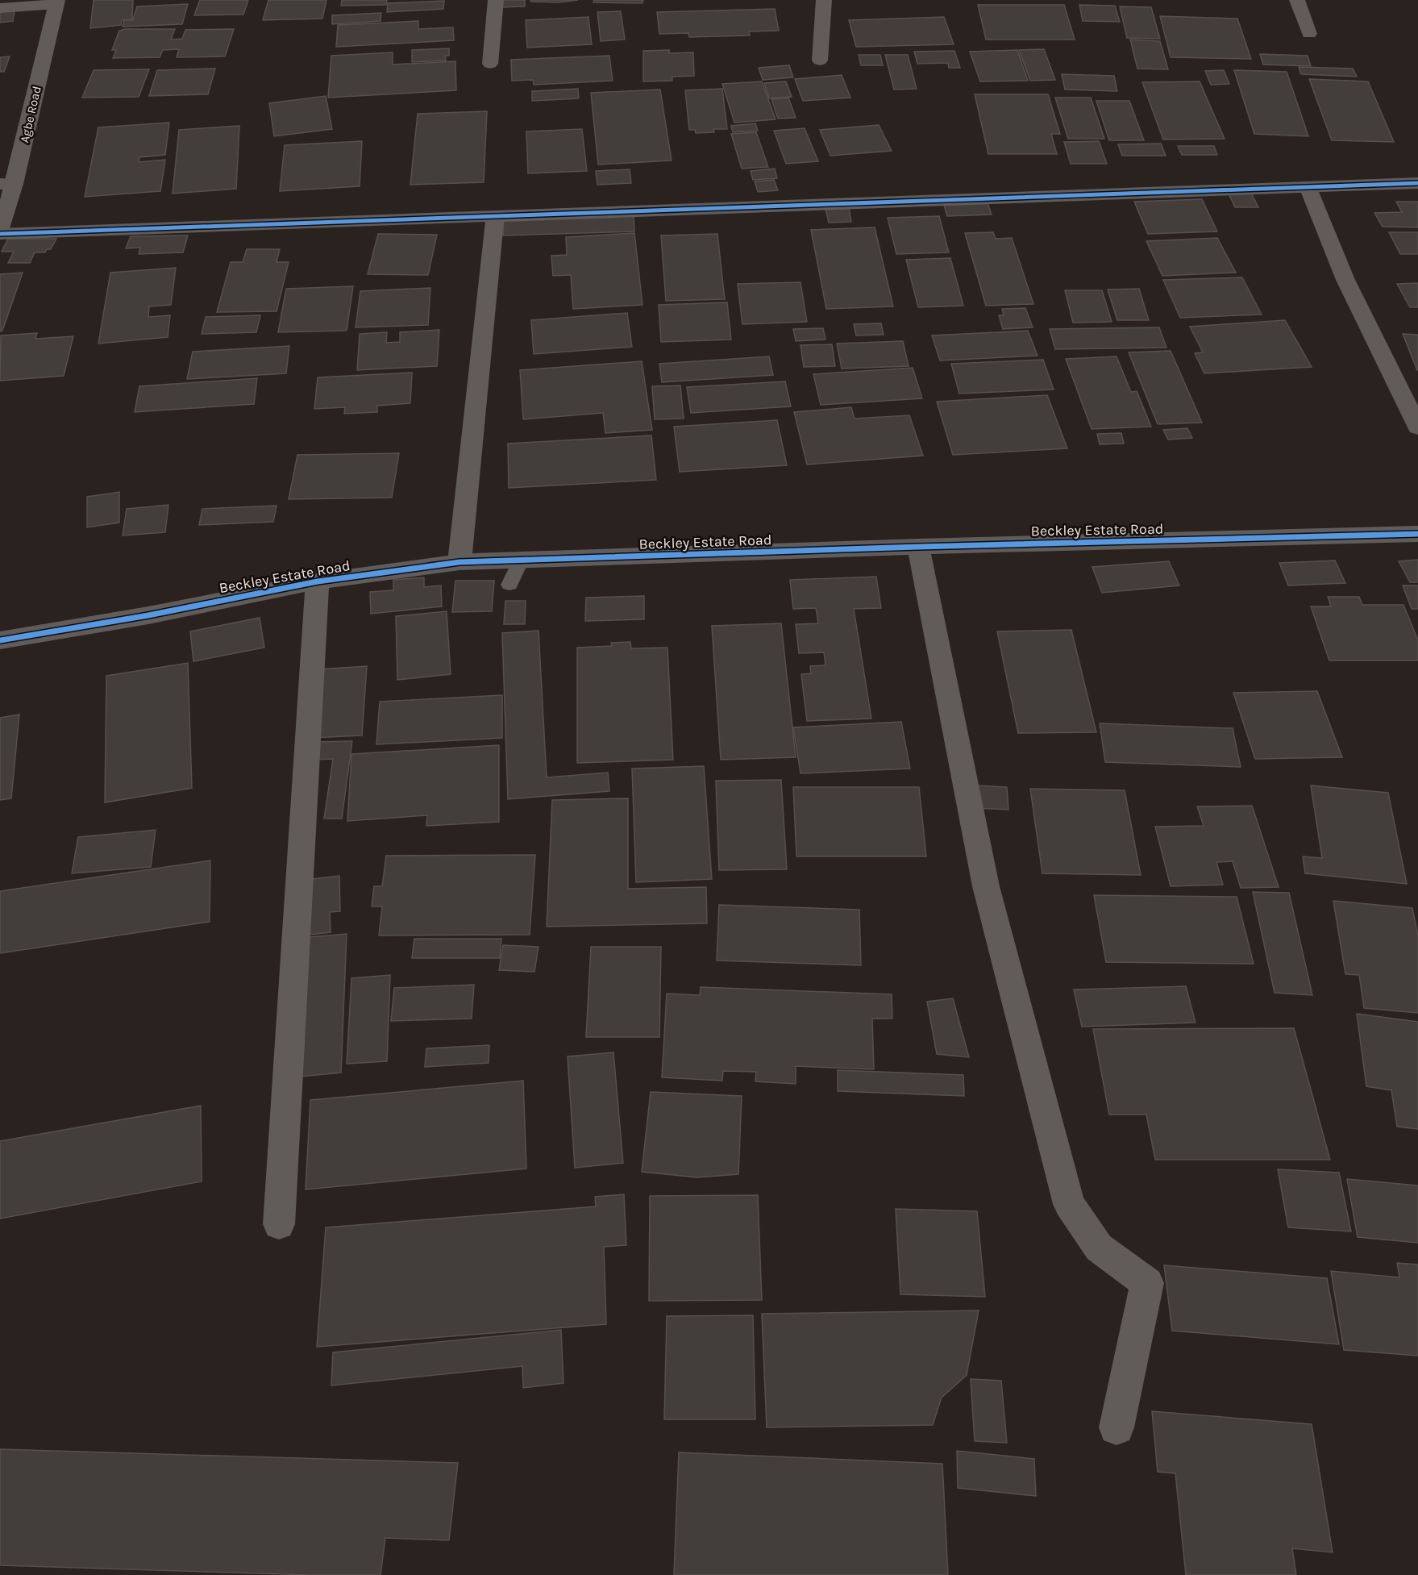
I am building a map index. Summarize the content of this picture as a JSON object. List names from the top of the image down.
{
  "streets": {
    "street": ["Agbe Road", "Beckley Estate Road"]
  }
}
